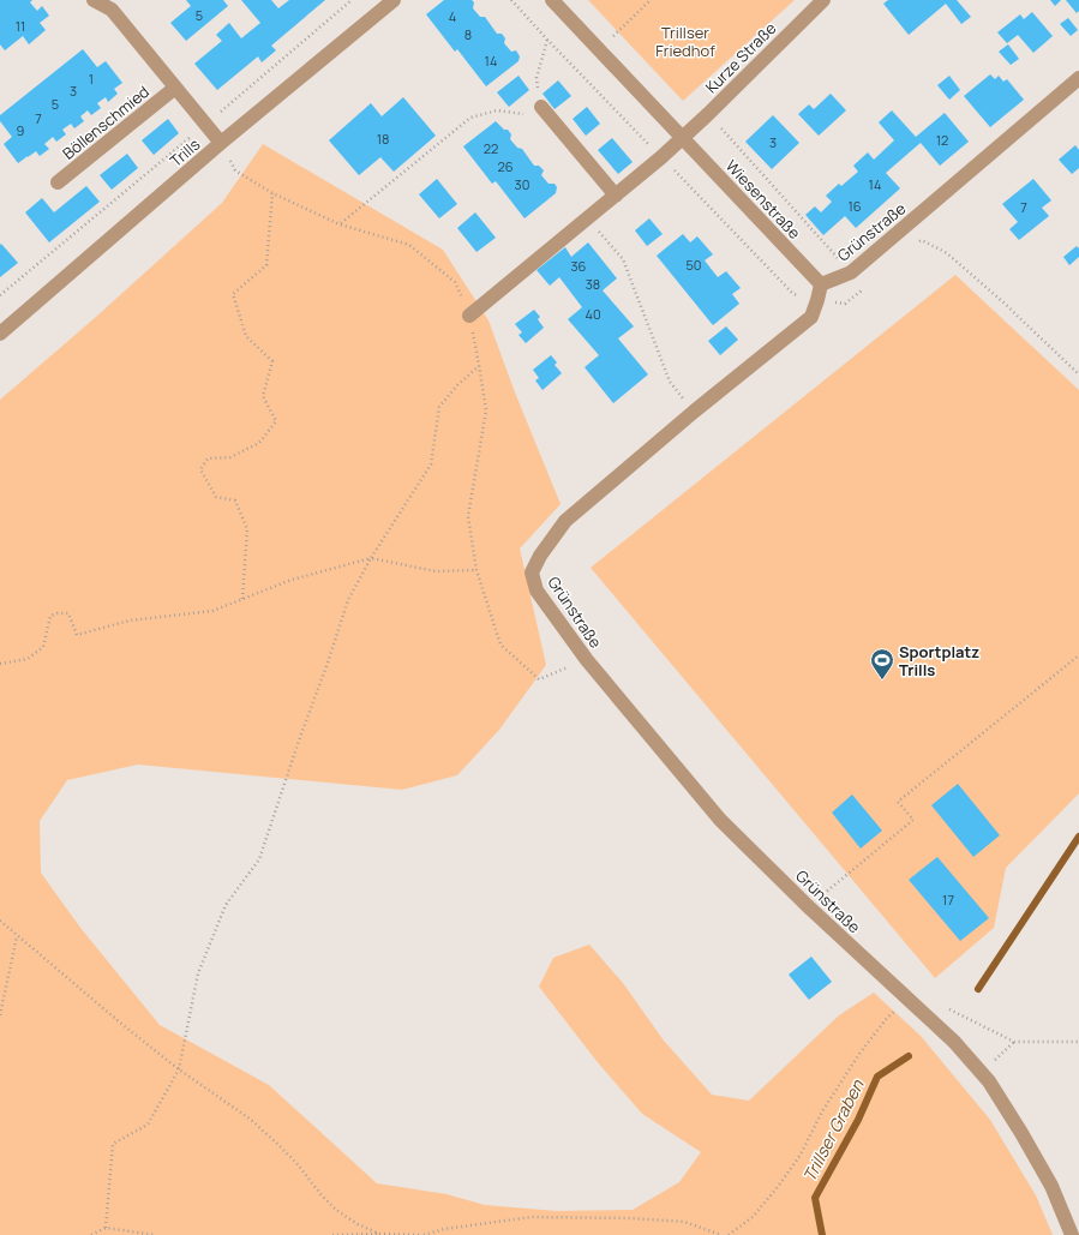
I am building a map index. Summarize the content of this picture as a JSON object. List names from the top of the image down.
{
  "streets": {
    "street": [
      "Kurze Straße",
      "Böllenschmied",
      "Trills",
      "Wiesenstraße",
      "Grünstraße"
    ]
  },
  "crossings": [
    ["Kurze Straße", "Wiesenstraße"],
    ["Böllenschmied", "Trills"],
    ["Wiesenstraße", "Grünstraße"]
  ],
  "water": ["Trillser Graben"],
  "parks": ["Trillser Friedhof"],
  "places": {
    "sports": ["Sportplatz Trills"]
  },
  "house_numbers": [
    "5",
    "4",
    "11",
    "8",
    "14",
    "1",
    "3",
    "5",
    "7",
    "9",
    "18",
    "12",
    "3",
    "22",
    "26",
    "30",
    "14",
    "16",
    "7",
    "50",
    "36",
    "38",
    "40",
    "17"
  ]
}
